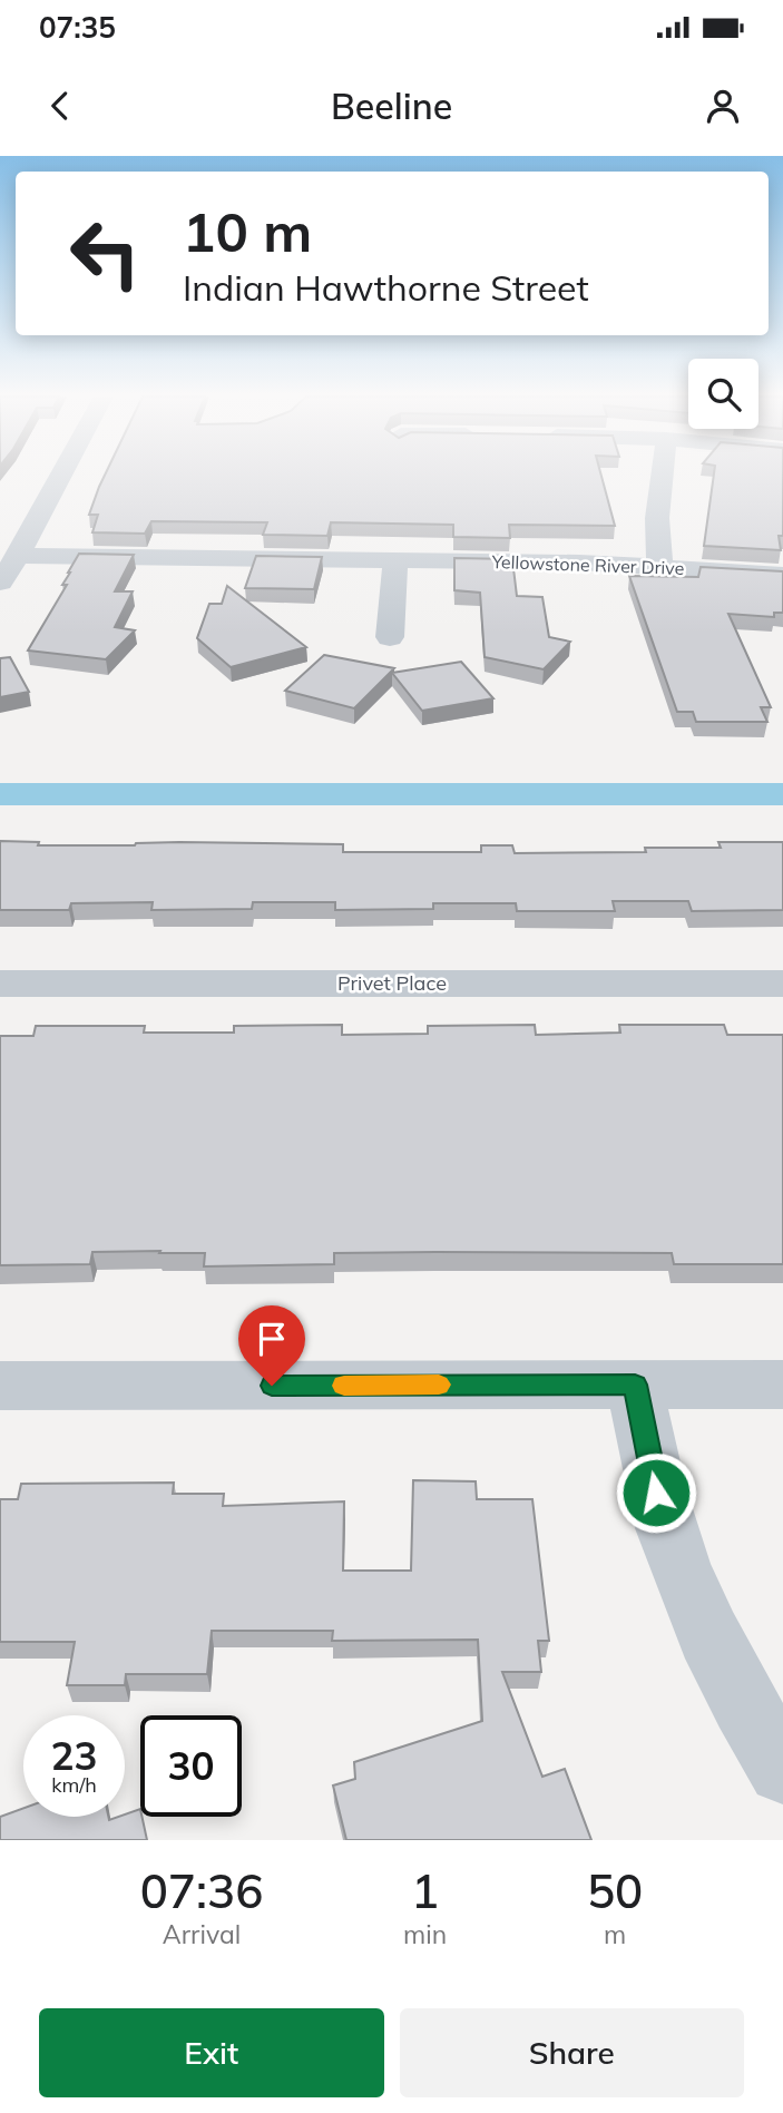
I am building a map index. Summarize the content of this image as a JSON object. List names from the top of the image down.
{
  "streets": {
    "street": ["Yellowstone River Drive", "Privet Place"]
  },
  "page": {
    "status": "07:35",
    "header": "Beeline",
    "turn": ["10 m", "Indian Hawthorne Street"],
    "speed": "23 km/h",
    "limit": "30",
    "eta": [
      "07:36",
      "Arrival",
      "1",
      "min",
      "50",
      "m"
    ],
    "buttons": ["Exit", "Share"]
  }
}
